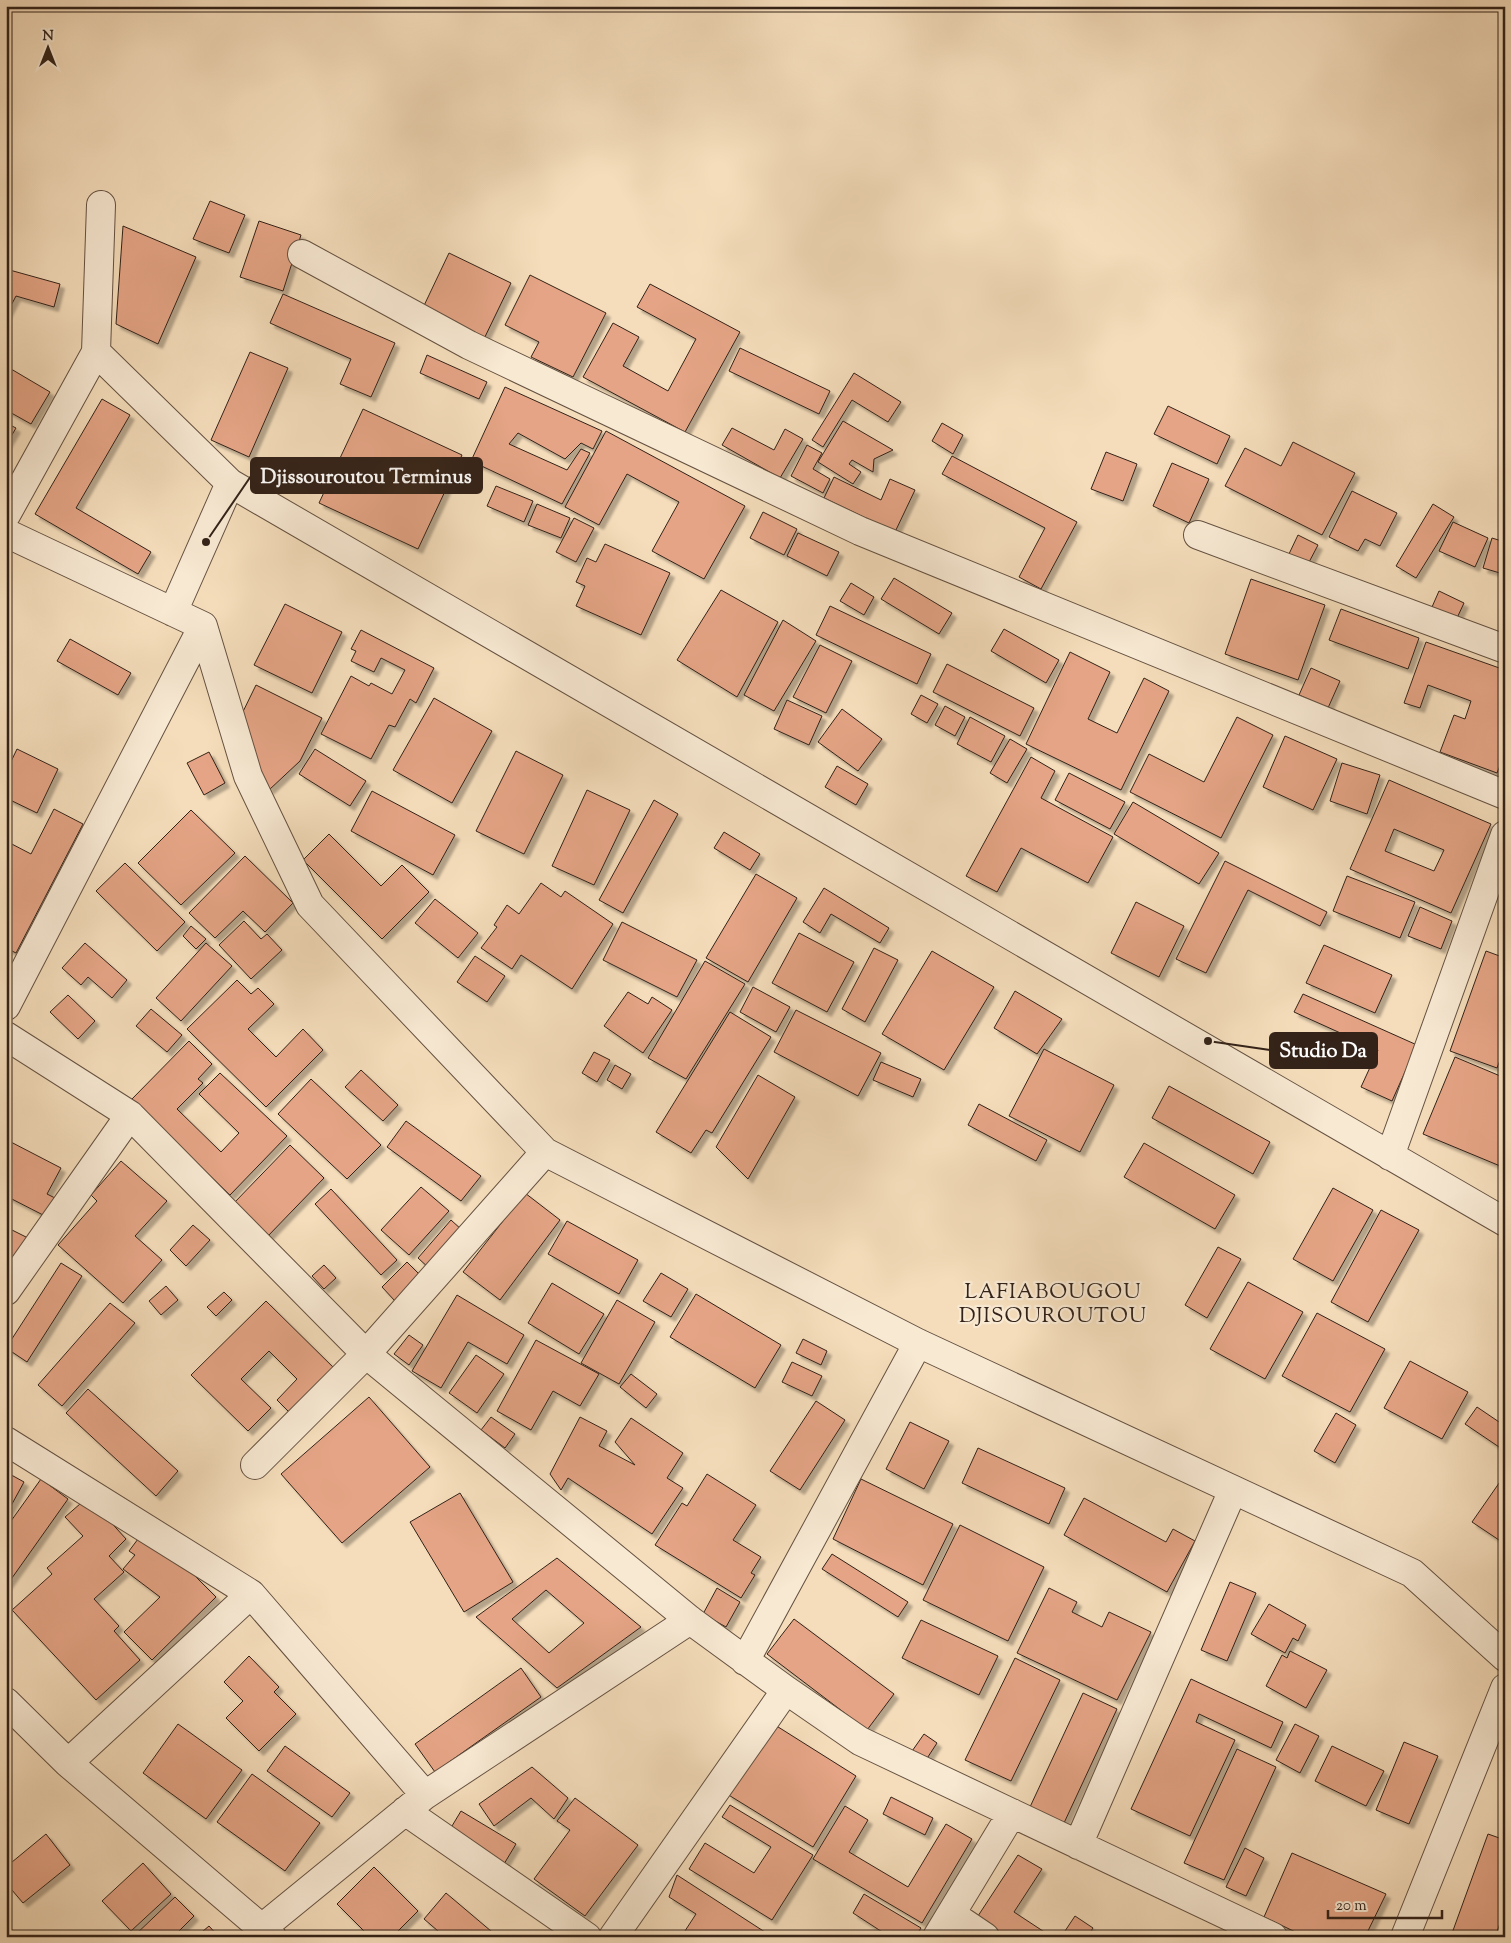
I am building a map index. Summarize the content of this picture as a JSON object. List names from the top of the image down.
{
  "districts": ["LAFIABOUGOU DJISOUROUTOU"],
  "places": ["Djissouroutou Terminus", "Studio Da"],
  "scale_bar": "20 m",
  "north": "top"
}
